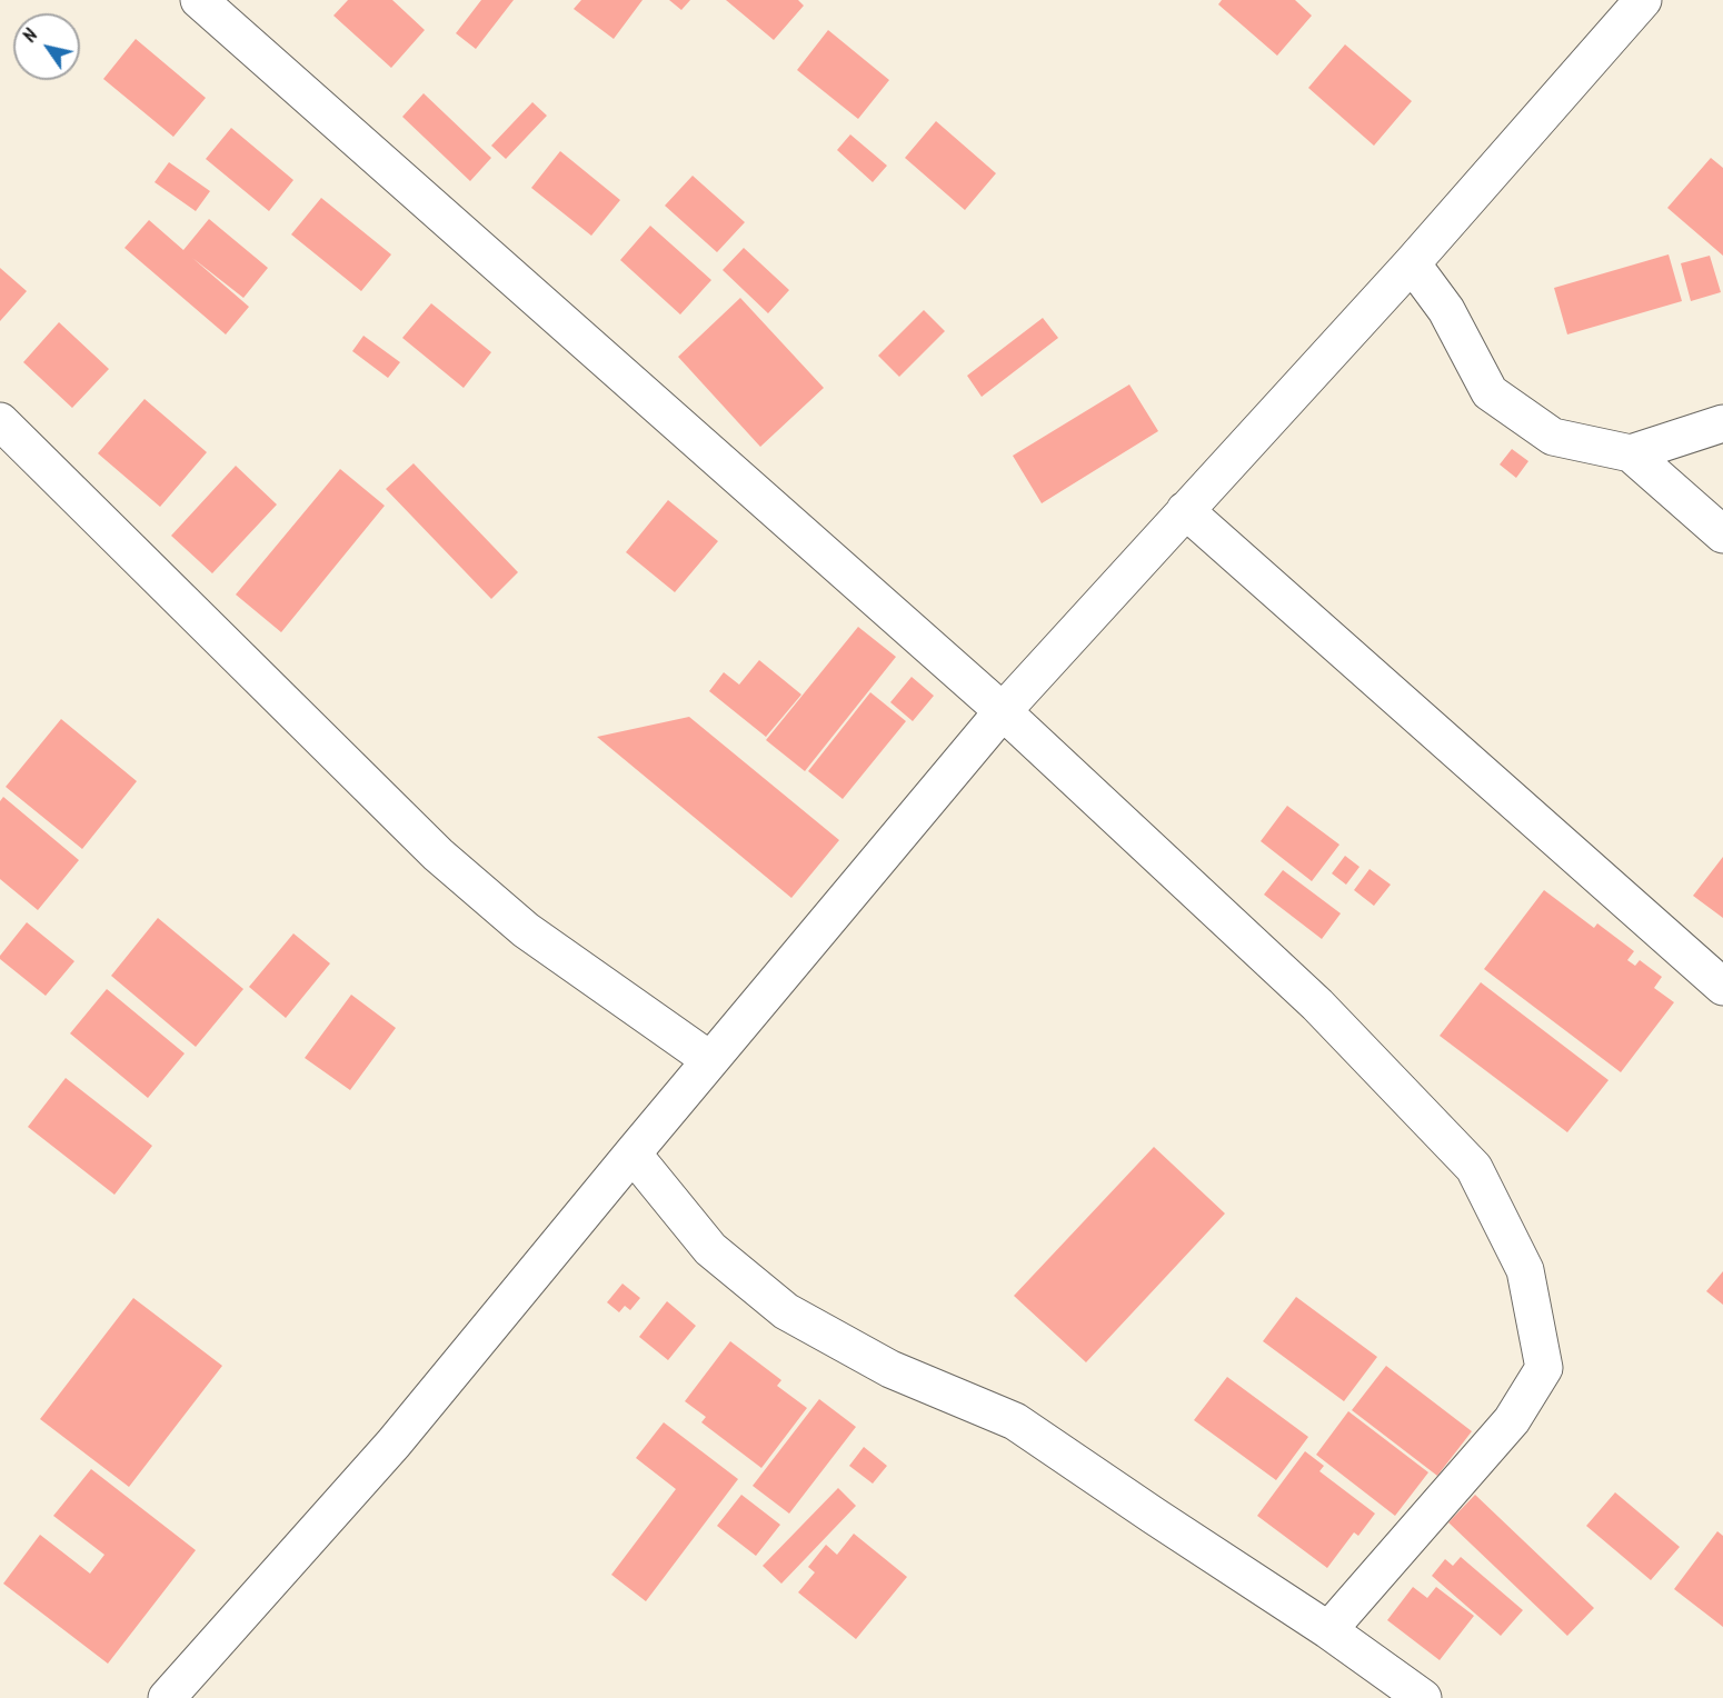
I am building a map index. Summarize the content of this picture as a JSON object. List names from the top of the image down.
{
  "north": "top left"
}
